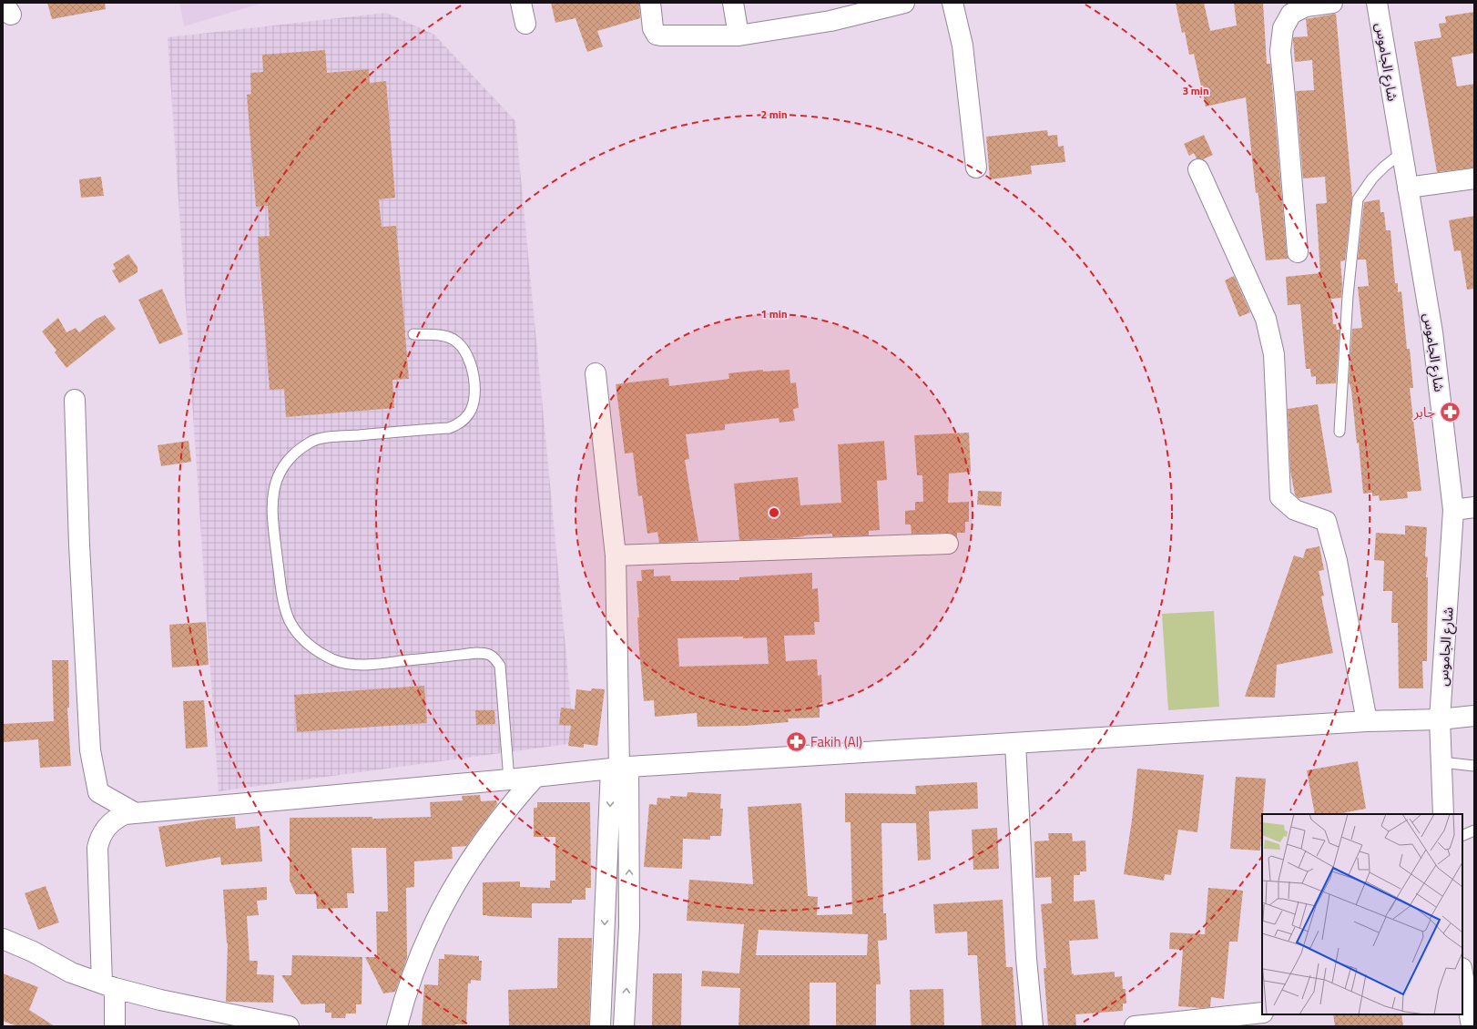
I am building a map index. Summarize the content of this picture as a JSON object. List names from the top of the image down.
{
  "streets": {
    "street": ["شارع الجاموس"]
  },
  "places": {
    "pharmacy": ["جابر", "Fakih (Al)"]
  },
  "rings": ["3 min", "2 min", "1 min"]
}
